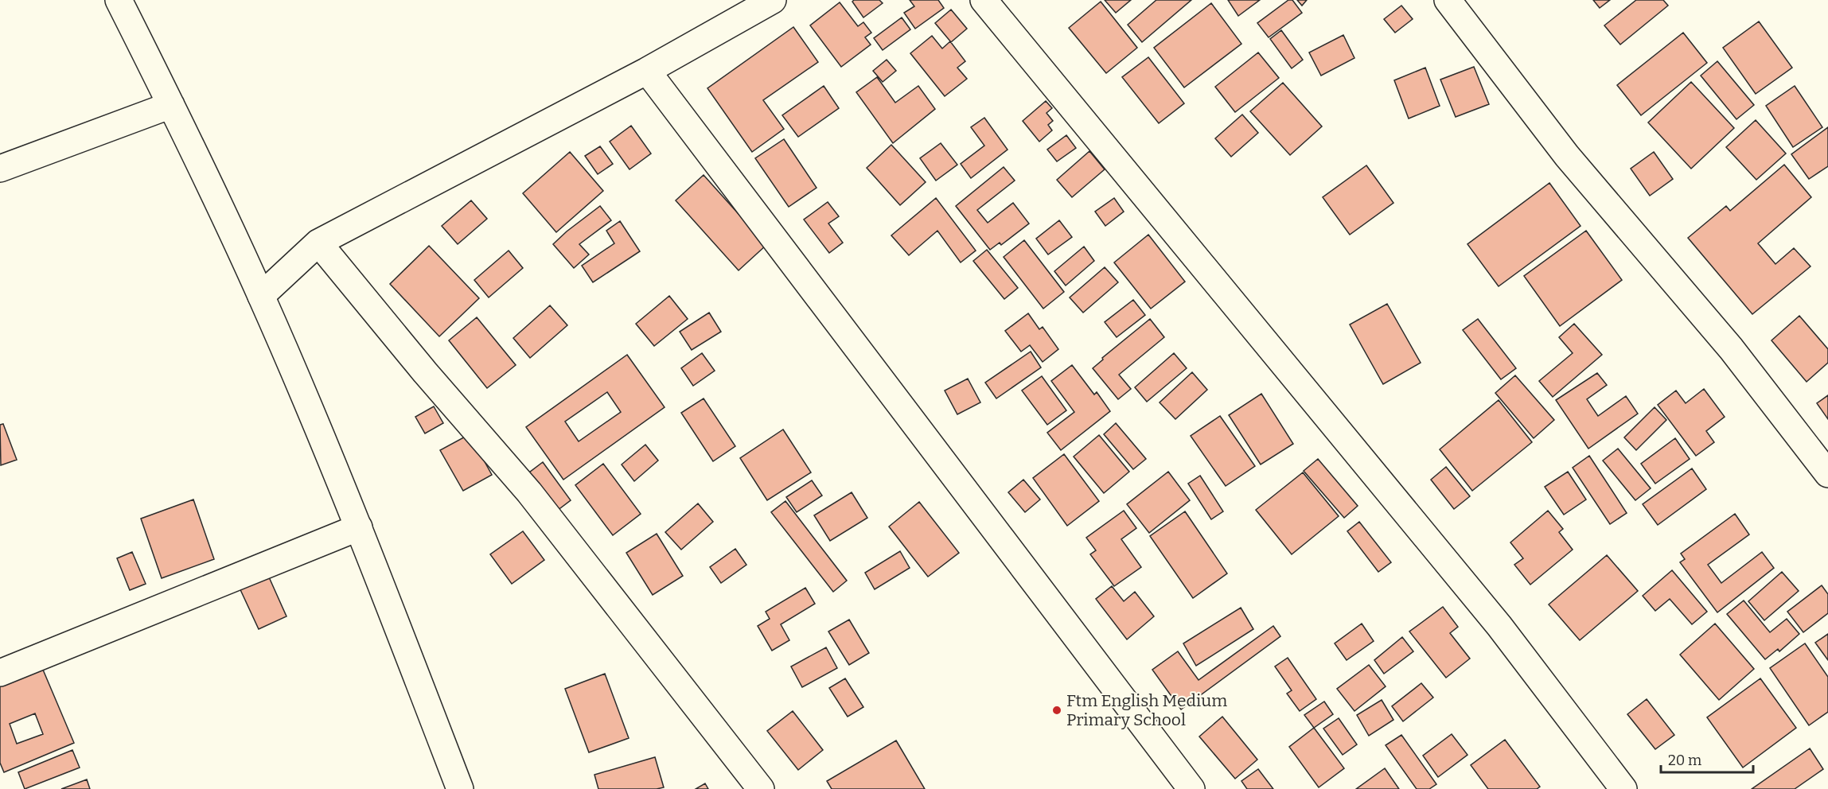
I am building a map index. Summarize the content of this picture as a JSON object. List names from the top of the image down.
{
  "places": ["Ftm English Medium Primary School"],
  "scale_bar": "20 m"
}
